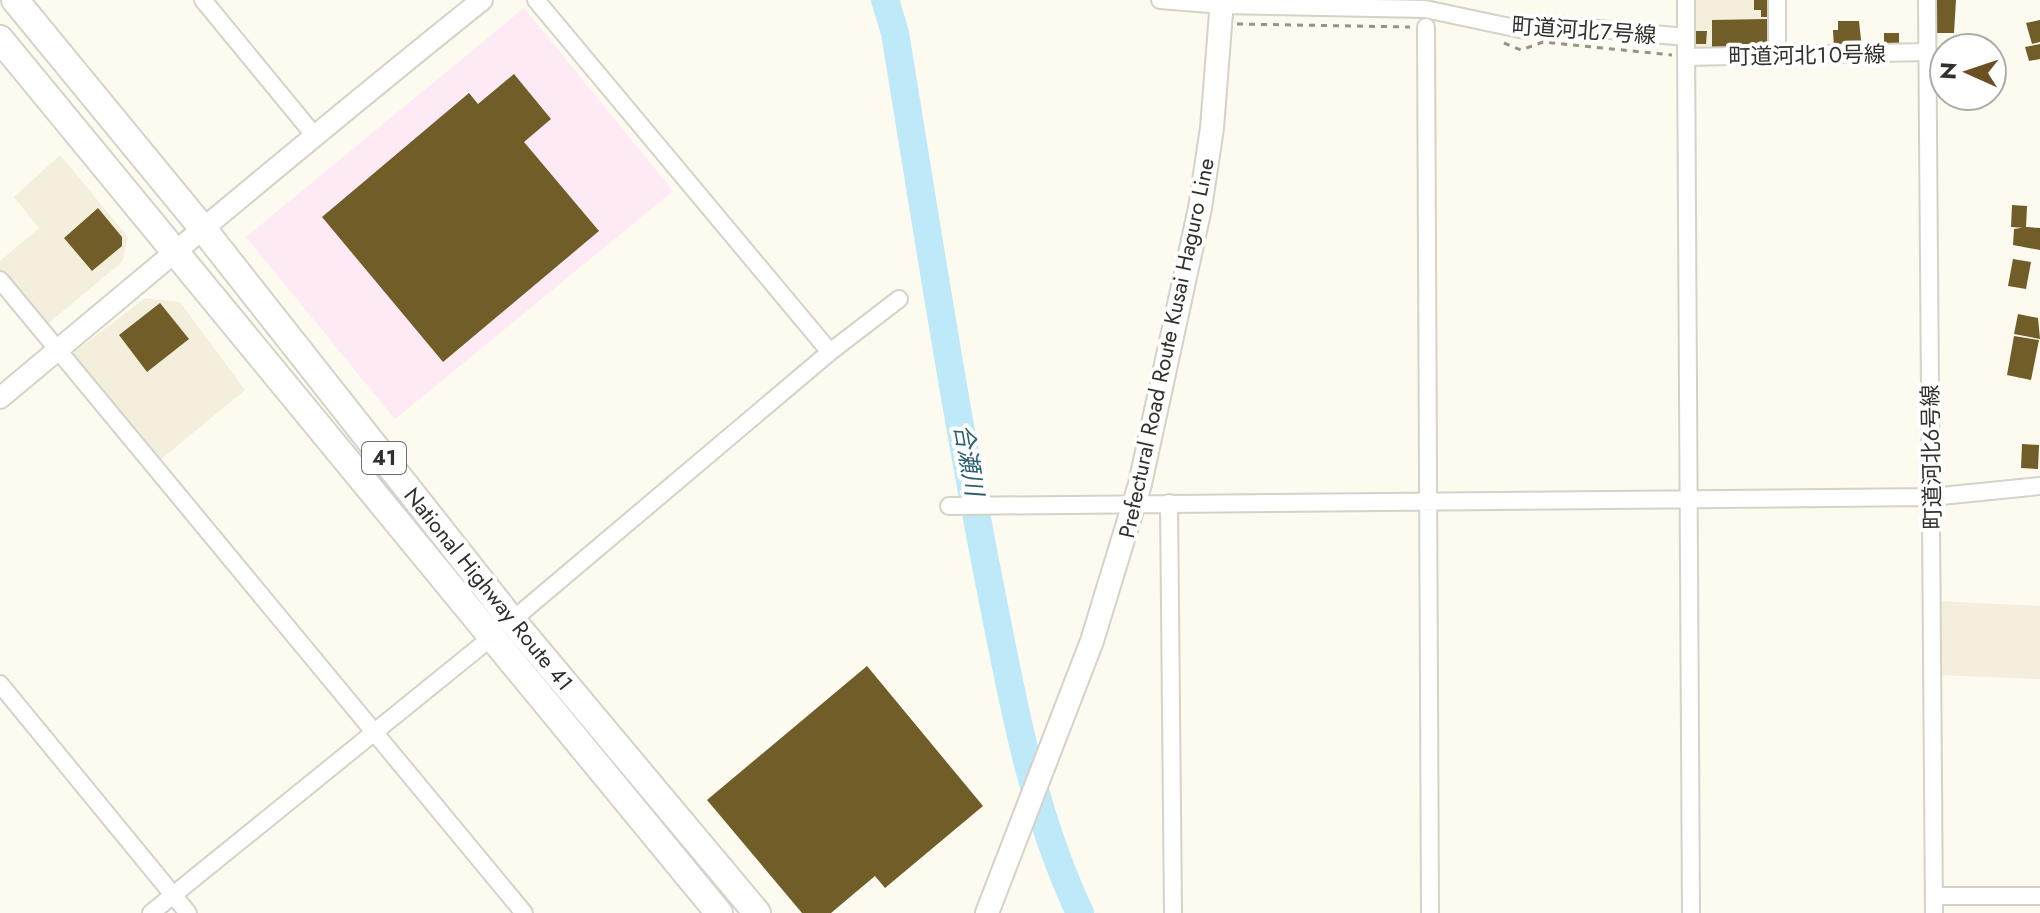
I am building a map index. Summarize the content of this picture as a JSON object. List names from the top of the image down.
{
  "streets": {
    "highway": ["41", "National Highway Route 41"],
    "main road": ["Prefectural Road Route Kusai Haguro Line"],
    "street": ["町道河北７号線", "町道河北１０号線", "町道河北６号線"]
  },
  "crossings": [
    ["町道河北７号線", "Prefectural Road Route Kusai Haguro Line"],
    ["町道河北１０号線", "町道河北６号線"]
  ],
  "water": ["合瀬川"],
  "north": "left"
}
